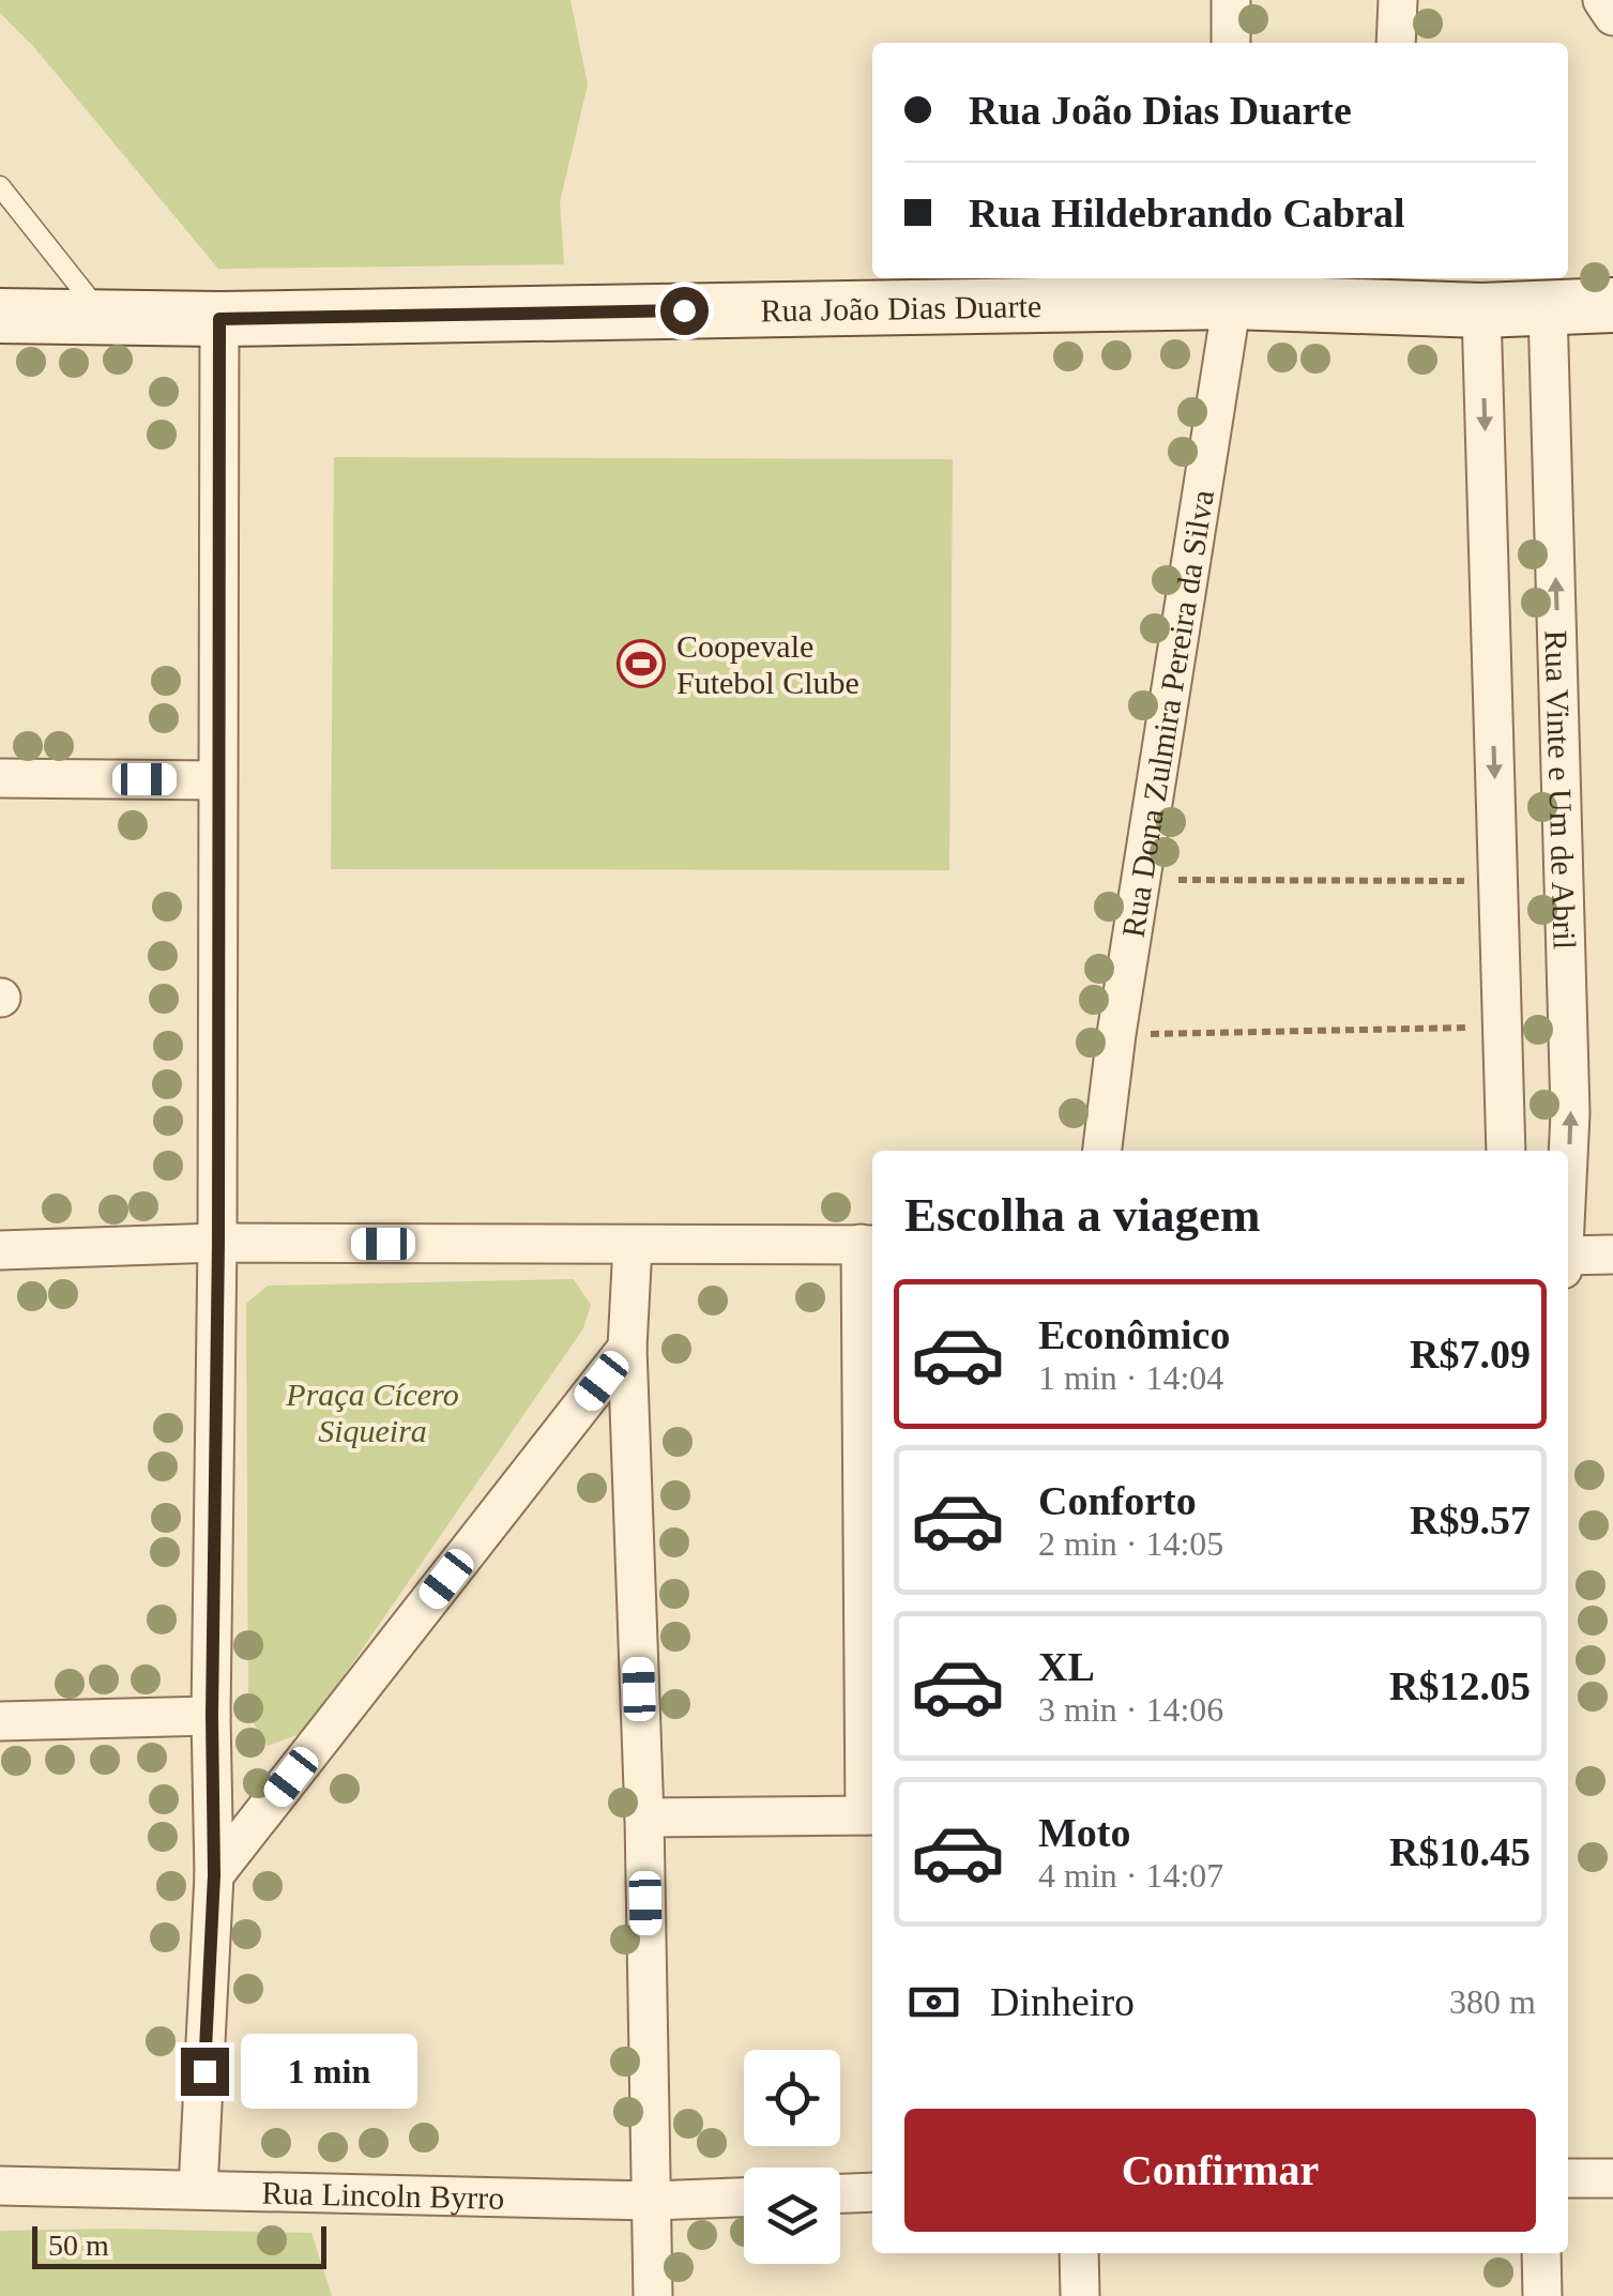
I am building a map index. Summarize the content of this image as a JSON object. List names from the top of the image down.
{
  "streets": {
    "street": [
      "Rua João Dias Duarte",
      "Rua Dona Zulmira Pereira da Silva",
      "Rua Vinte e Um de Abril",
      "Rua Lincoln Byrro"
    ]
  },
  "crossings": [
    ["Rua João Dias Duarte", "Rua Dona Zulmira Pereira da Silva"],
    ["Rua João Dias Duarte", "Rua Vinte e Um de Abril"]
  ],
  "parks": ["Praça Cícero Siqueira"],
  "places": {
    "sports": ["Coopevale Futebol Clube"]
  },
  "scale_bar": "50 m",
  "page": {
    "banner": ["Rua João Dias Duarte", "Rua Hildebrando Cabral"],
    "heading": "Escolha a viagem",
    "list": [
      {
        "name": "Econômico",
        "note": "1 min · 14:04",
        "value": "R$7.09"
      },
      {
        "name": "Conforto",
        "note": "2 min · 14:05",
        "value": "R$9.57"
      },
      {
        "name": "XL",
        "note": "3 min · 14:06",
        "value": "R$12.05"
      },
      {
        "name": "Moto",
        "note": "4 min · 14:07",
        "value": "R$10.45"
      }
    ],
    "pay": ["Dinheiro", "380 m"],
    "bubble": "1 min",
    "buttons": "Confirmar",
    "scale": "50 m"
  }
}
